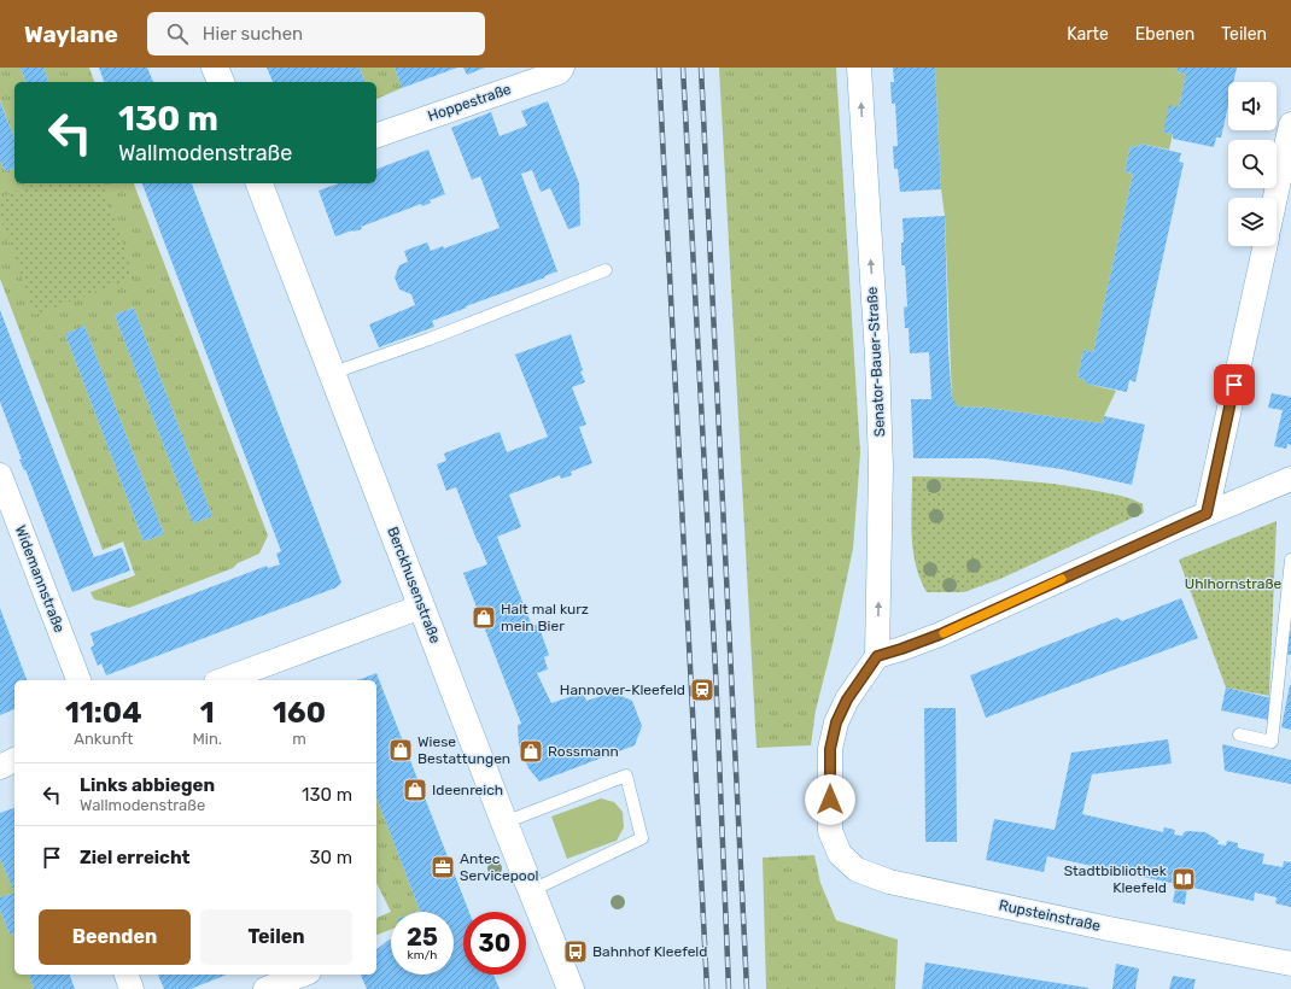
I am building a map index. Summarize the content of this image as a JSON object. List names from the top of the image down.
{
  "streets": {
    "street": [
      "Hoppestraße",
      "Senator-Bauer-Straße",
      "Widemannstraße",
      "Berckhusenstraße",
      "Rupsteinstraße"
    ]
  },
  "crossings": [
    ["Senator-Bauer-Straße", "Rupsteinstraße"]
  ],
  "one_way": ["Senator-Bauer-Straße"],
  "parks": ["Uhlhornstraße"],
  "places": {
    "shop": [
      "Halt mal kurz mein Bier",
      "Wiese Bestattungen",
      "Rossmann",
      "Ideenreich"
    ],
    "station": ["Hannover-Kleefeld"],
    "office": ["Antec Servicepool"],
    "library": ["Stadtbibliothek Kleefeld"],
    "bus stop": ["Bahnhof Kleefeld"]
  },
  "page": {
    "header": "Waylane",
    "search": "Hier suchen",
    "nav": ["Karte", "Ebenen", "Teilen"],
    "turn": ["130 m", "Wallmodenstraße"],
    "eta": [
      "11:04",
      "Ankunft",
      "1",
      "Min.",
      "160",
      "m"
    ],
    "list": [
      {
        "name": "Links abbiegen",
        "note": "Wallmodenstraße",
        "value": "130 m"
      },
      {
        "name": "Ziel erreicht",
        "value": "30 m"
      }
    ],
    "buttons": ["Beenden", "Teilen"],
    "speed": "25 km/h",
    "limit": "30"
  }
}
